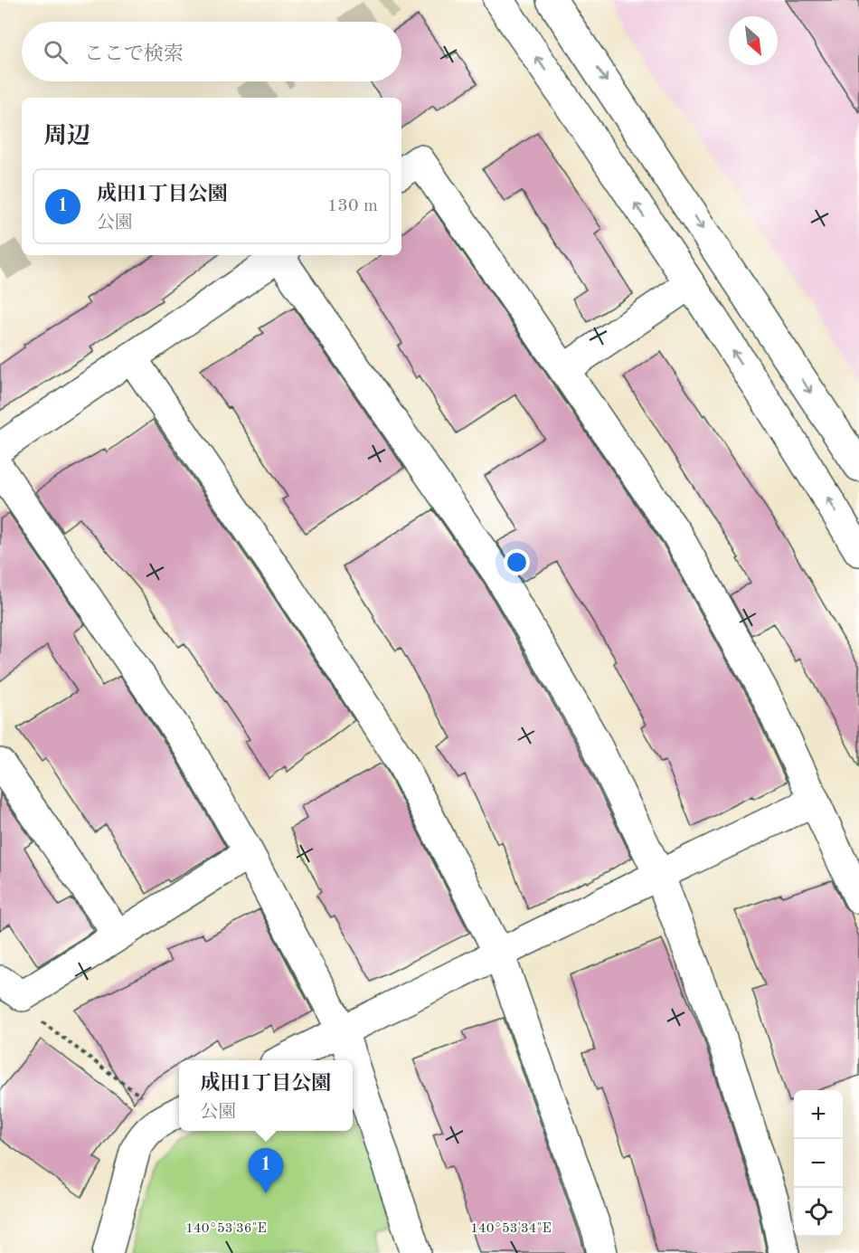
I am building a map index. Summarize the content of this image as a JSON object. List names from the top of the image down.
{
  "north": "bottom right",
  "page": {
    "search": "ここで検索",
    "heading": "周辺",
    "list": [
      {
        "mark": "1",
        "name": "成田1丁目公園",
        "note": "公園",
        "value": "130 m"
      }
    ],
    "popup": ["成田1丁目公園", "公園"],
    "map_buttons": ["+", "−"],
    "pins": "1"
  },
  "coordinates": ["140°53'36\"E", "140°53'34\"E"]
}
